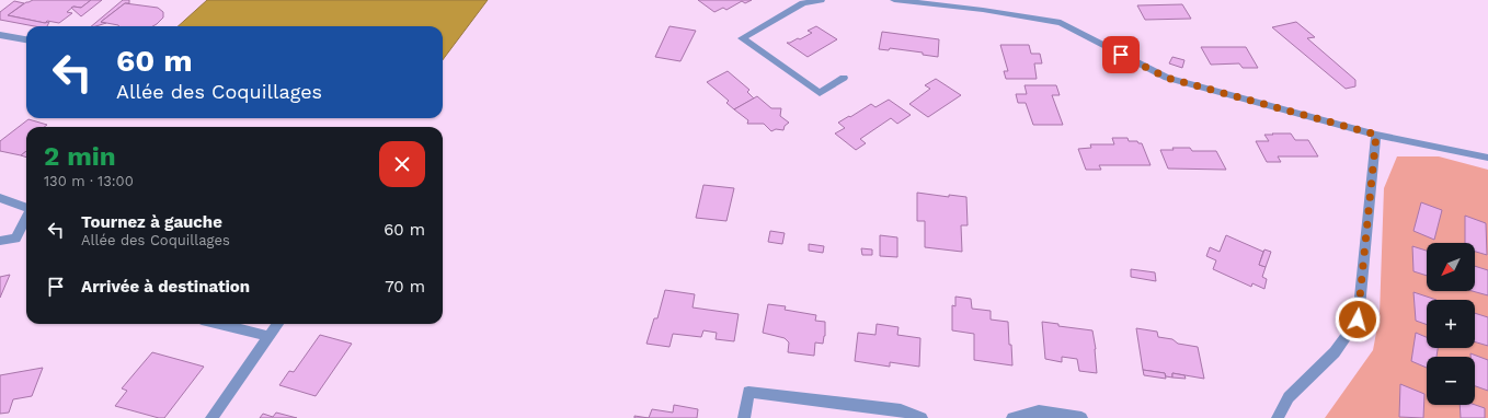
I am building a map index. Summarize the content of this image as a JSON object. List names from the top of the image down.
{
  "north": "bottom left",
  "page": {
    "turn": ["60 m", "Allée des Coquillages"],
    "heading": ["2 min", "130 m · 13:00"],
    "list": [
      {
        "name": "Tournez à gauche",
        "note": "Allée des Coquillages",
        "value": "60 m"
      },
      {
        "name": "Arrivée à destination",
        "value": "70 m"
      }
    ],
    "map_buttons": ["+", "−"]
  }
}
